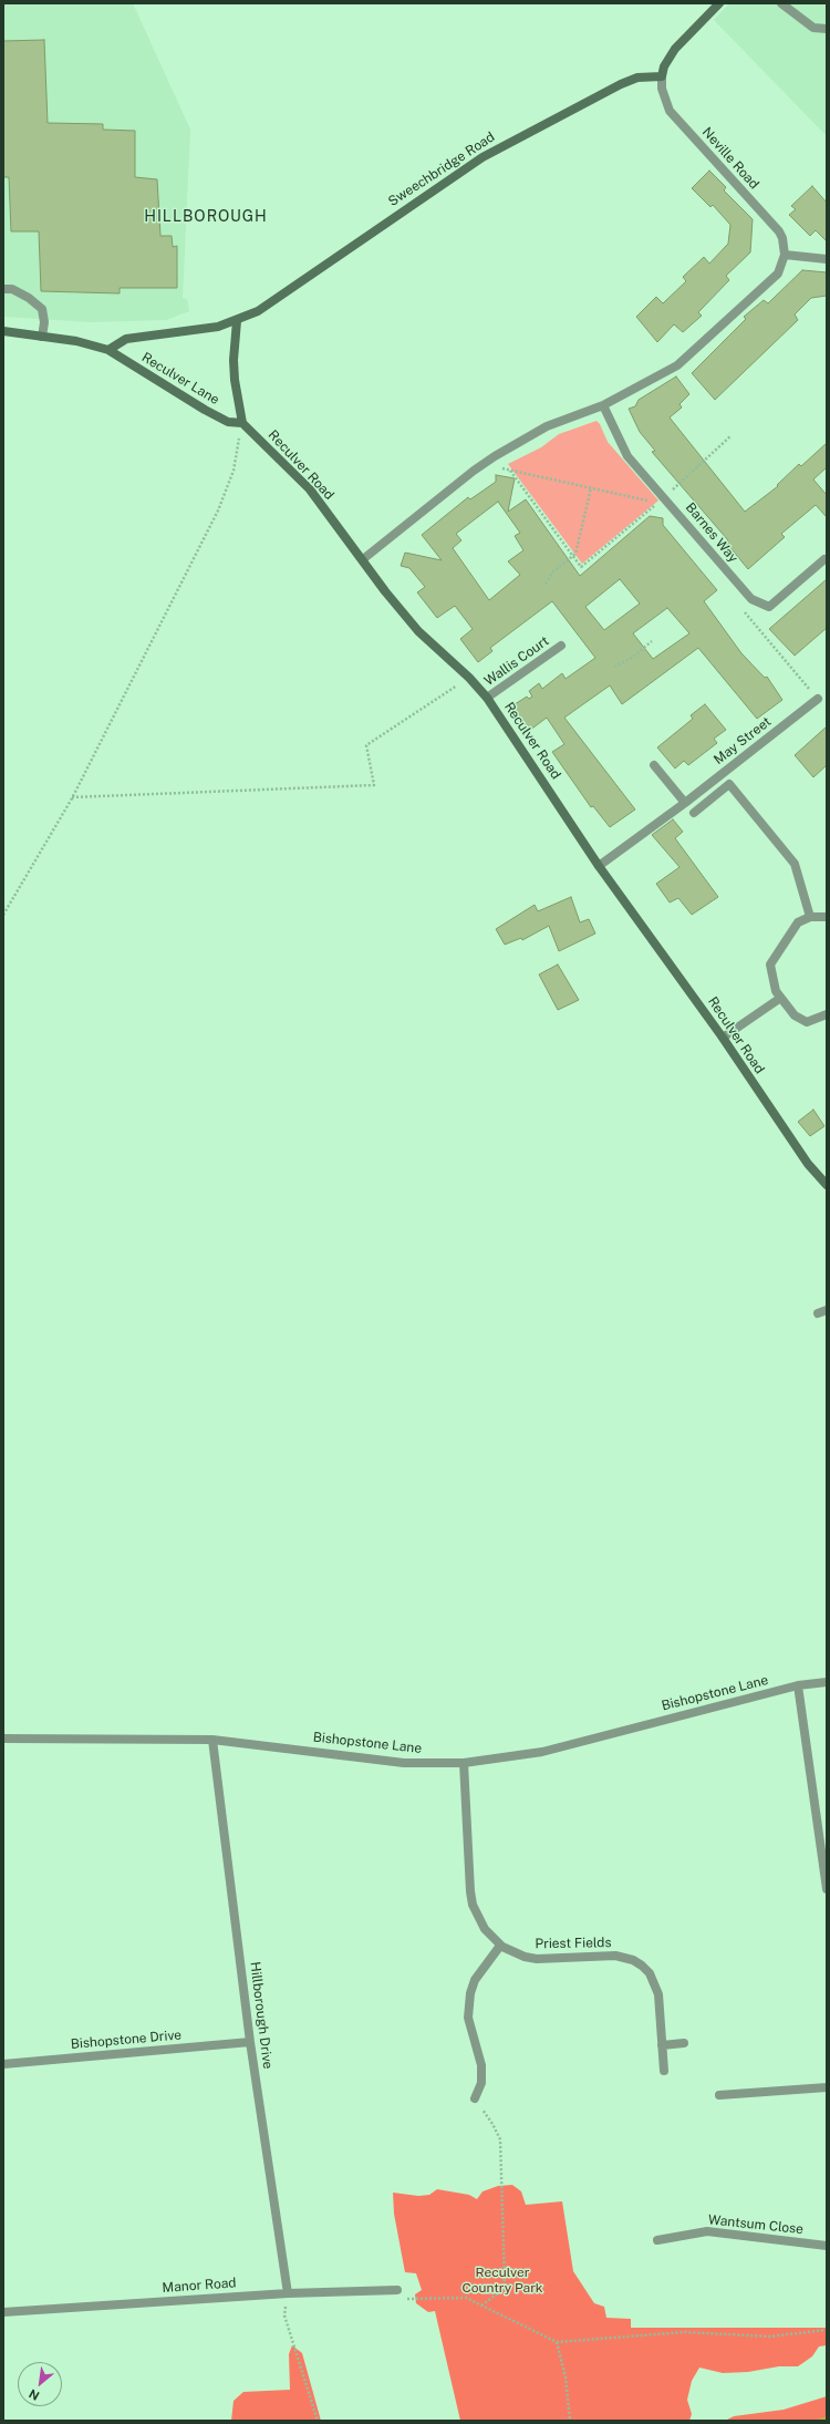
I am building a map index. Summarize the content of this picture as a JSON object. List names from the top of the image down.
{
  "streets": {
    "street": [
      "Neville Road",
      "Sweechbridge Road",
      "Reculver Lane",
      "Reculver Road",
      "Barnes Way",
      "Wallis Court",
      "May Street",
      "Bishopstone Lane",
      "Priest Fields",
      "Hillborough Drive",
      "Bishopstone Drive",
      "Wantsum Close",
      "Manor Road"
    ]
  },
  "crossings": [
    ["Neville Road", "Sweechbridge Road"],
    ["Sweechbridge Road", "Reculver Lane"],
    ["Reculver Lane", "Reculver Road"],
    ["Reculver Road", "Wallis Court"],
    ["Reculver Road", "May Street"],
    ["Bishopstone Lane", "Priest Fields"],
    ["Bishopstone Lane", "Hillborough Drive"],
    ["Hillborough Drive", "Bishopstone Drive"],
    ["Hillborough Drive", "Manor Road"]
  ],
  "districts": ["HILLBOROUGH"],
  "parks": ["Reculver Country Park"],
  "north": "bottom left"
}
